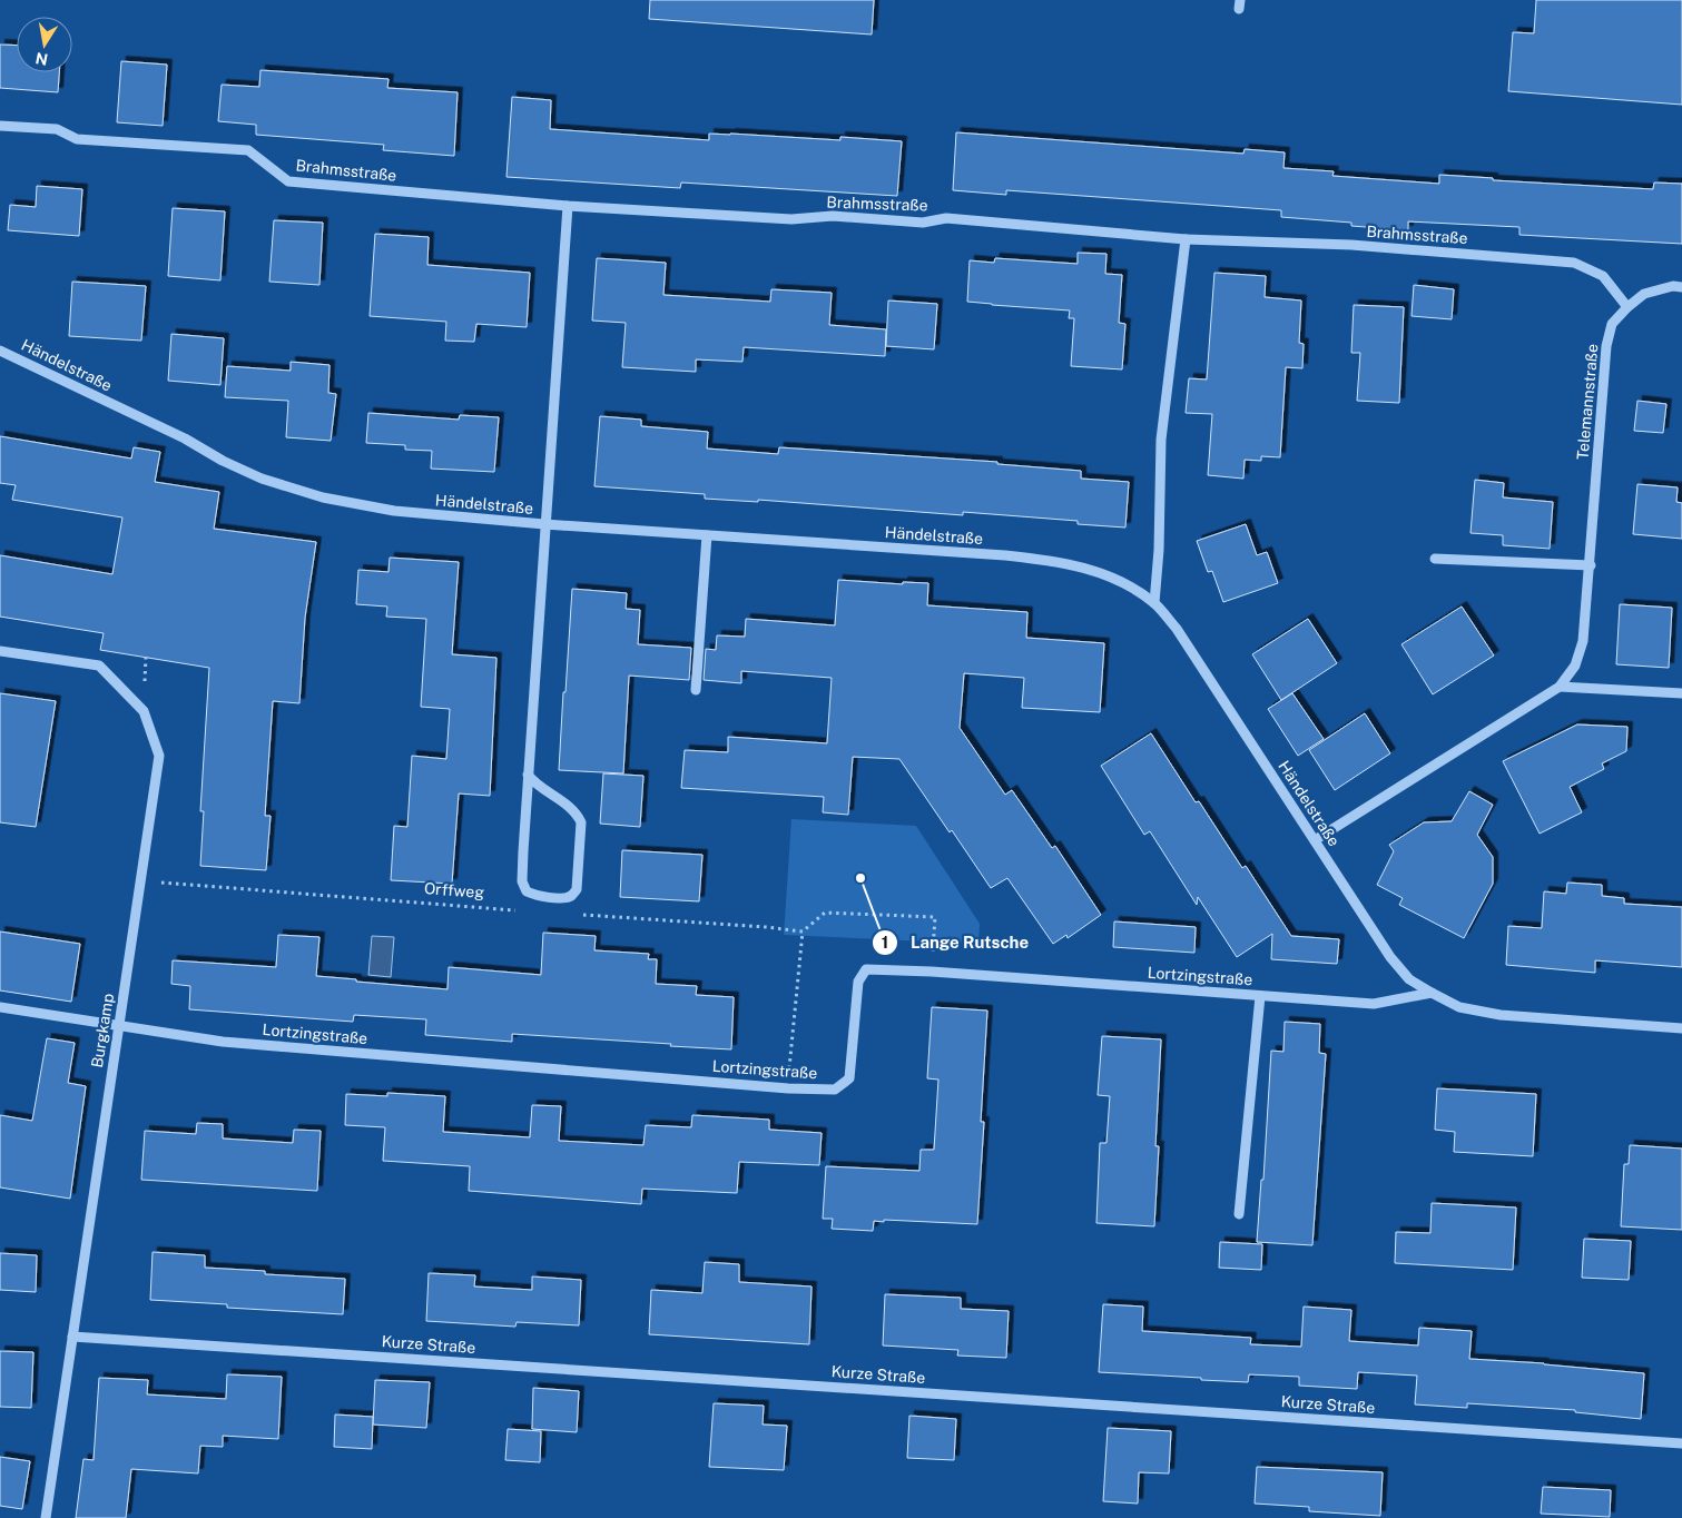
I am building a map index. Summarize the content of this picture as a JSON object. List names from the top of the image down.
{
  "streets": {
    "street": [
      "Brahmsstraße",
      "Händelstraße",
      "Telemannstraße",
      "Lortzingstraße",
      "Burgkamp",
      "Kurze Straße"
    ],
    "path": ["Orffweg"]
  },
  "crossings": [
    ["Brahmsstraße", "Telemannstraße"],
    ["Händelstraße", "Telemannstraße"],
    ["Händelstraße", "Lortzingstraße"],
    ["Orffweg", "Burgkamp"],
    ["Lortzingstraße", "Burgkamp"],
    ["Burgkamp", "Kurze Straße"]
  ],
  "places": ["Lange Rutsche"],
  "north": "bottom"
}
